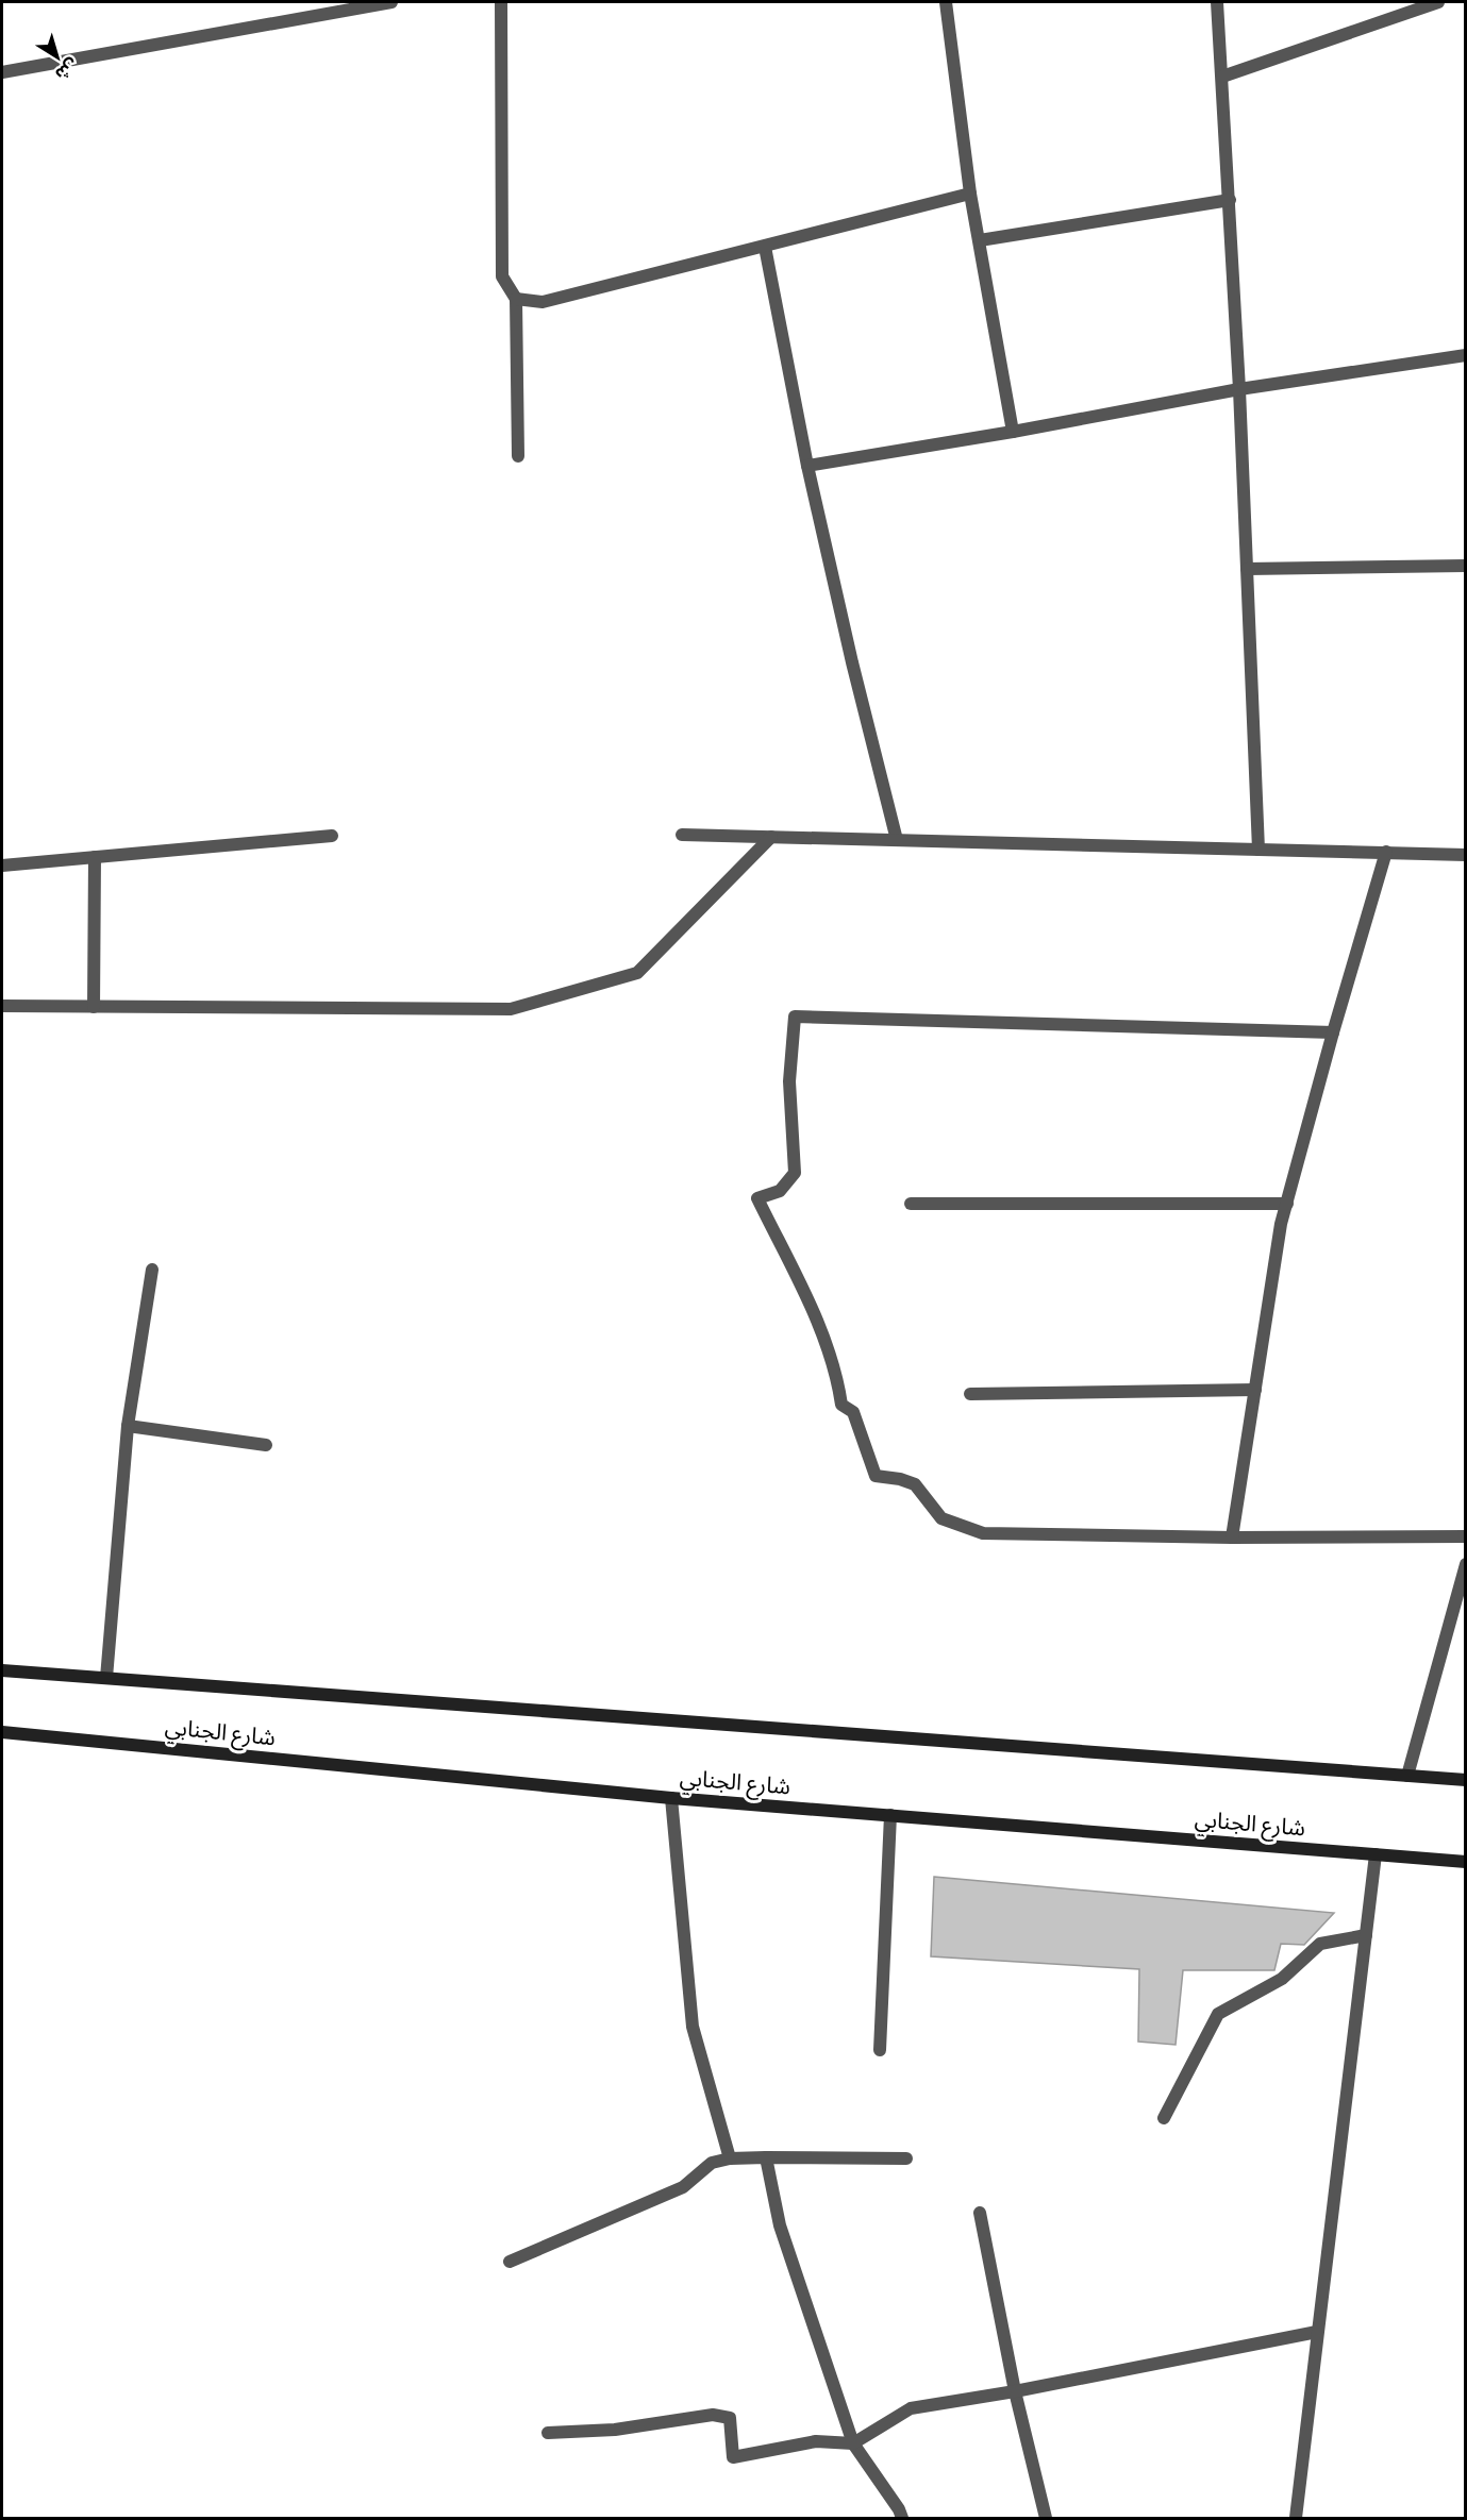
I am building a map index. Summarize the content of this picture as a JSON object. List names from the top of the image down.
{
  "streets": {
    "street": ["شارع الجنابي"]
  },
  "north": "bottom right"
}
